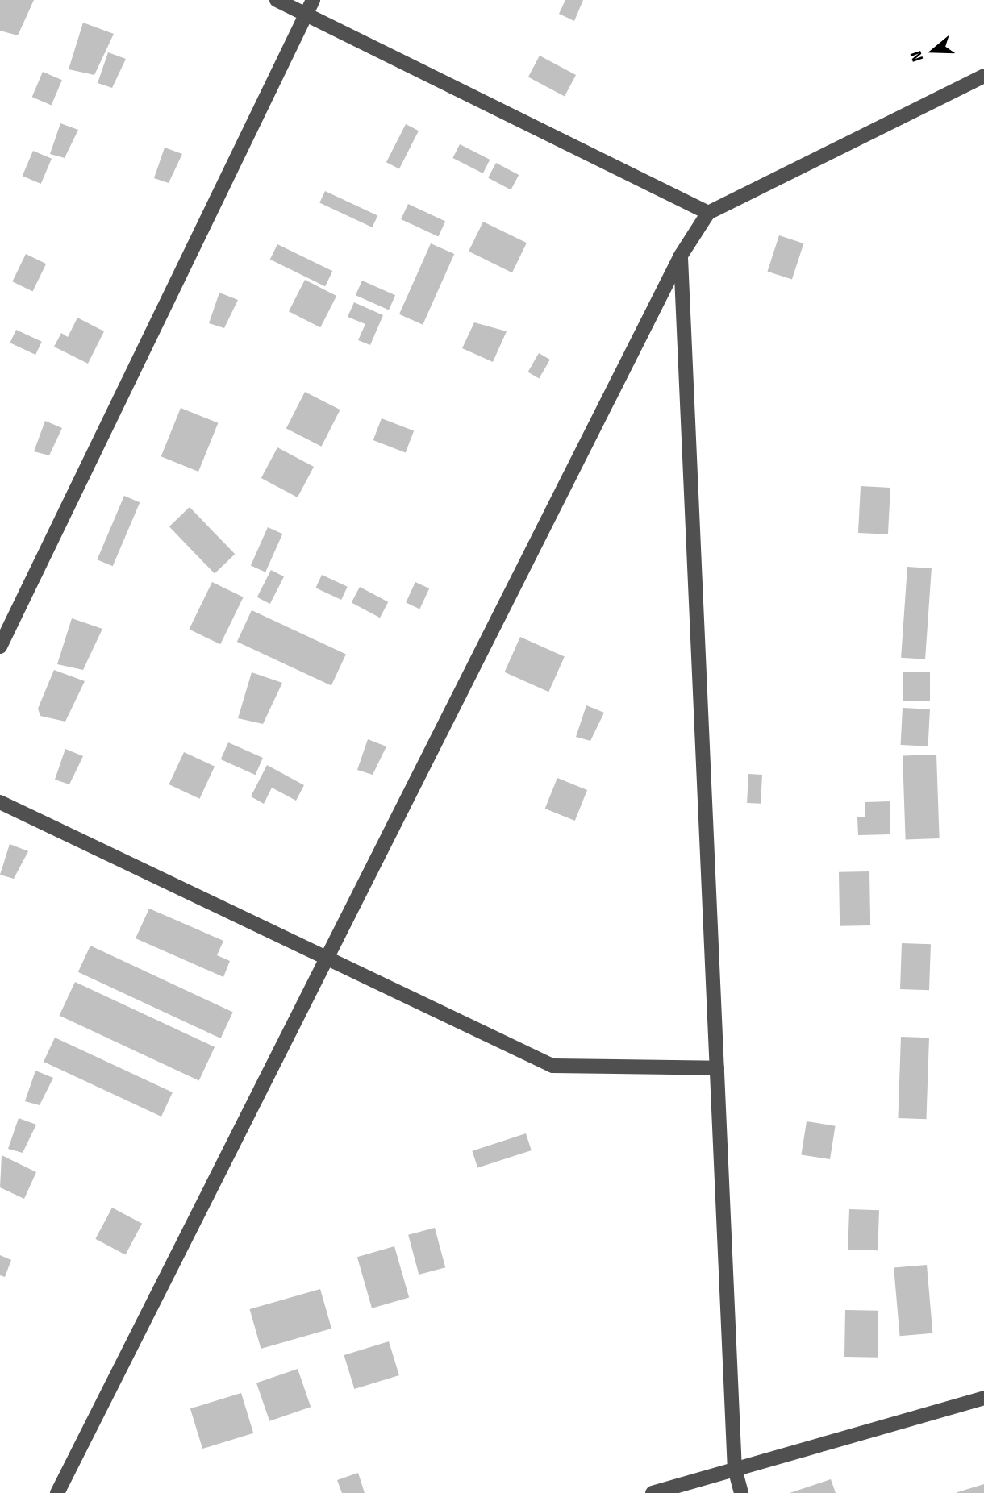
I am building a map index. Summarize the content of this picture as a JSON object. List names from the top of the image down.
{
  "north": "left"
}
